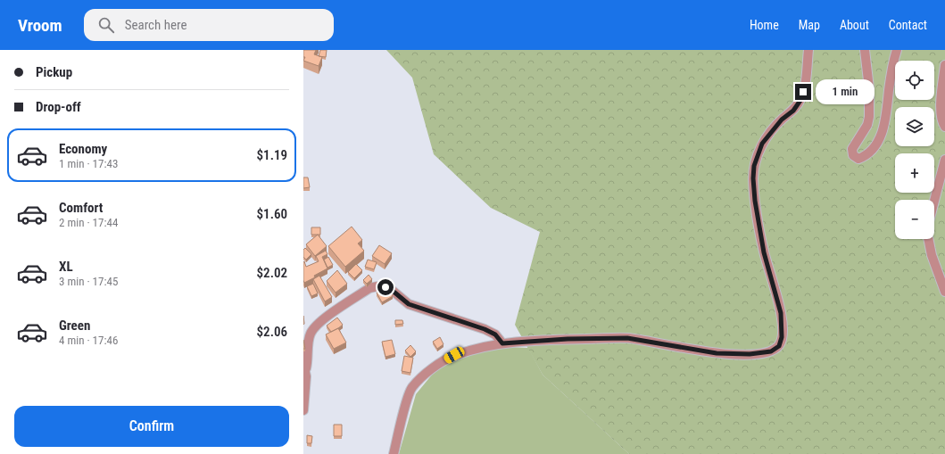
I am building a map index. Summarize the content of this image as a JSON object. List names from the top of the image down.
{
  "page": {
    "header": "Vroom",
    "search": "Search here",
    "nav": [
      "Home",
      "Map",
      "About",
      "Contact"
    ],
    "banner": ["Pickup", "Drop-off"],
    "map_buttons": ["+", "−"],
    "bubble": "1 min",
    "list": [
      {
        "name": "Economy",
        "note": "1 min · 17:43",
        "value": "$1.19"
      },
      {
        "name": "Comfort",
        "note": "2 min · 17:44",
        "value": "$1.60"
      },
      {
        "name": "XL",
        "note": "3 min · 17:45",
        "value": "$2.02"
      },
      {
        "name": "Green",
        "note": "4 min · 17:46",
        "value": "$2.06"
      }
    ],
    "buttons": "Confirm"
  }
}
